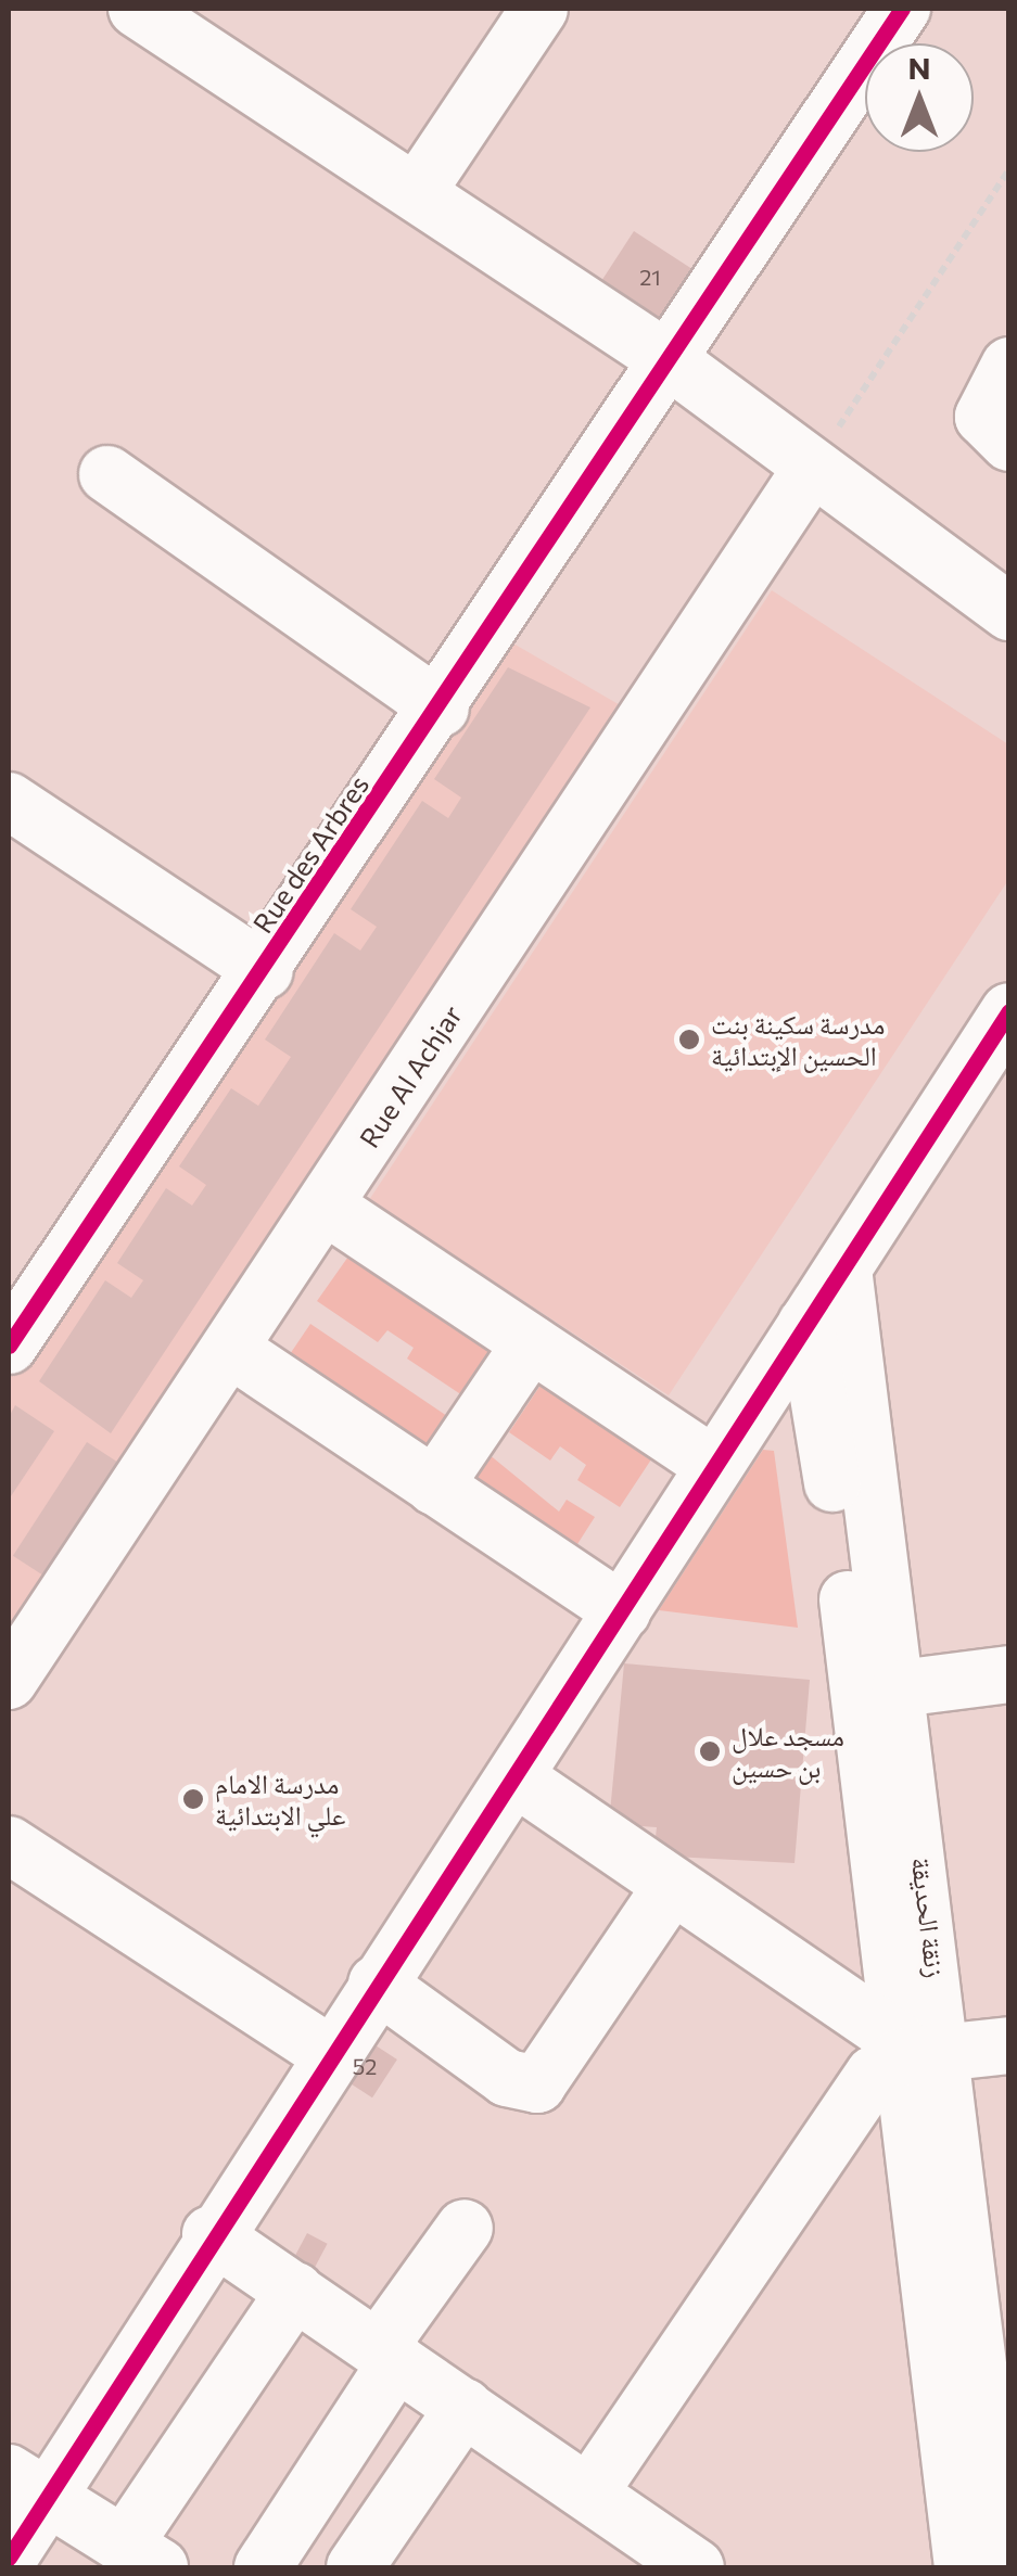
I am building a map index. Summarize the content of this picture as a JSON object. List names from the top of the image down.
{
  "streets": {
    "street": ["Rue des Arbres", "Rue Al Achjar", "زنقة الحديقة"]
  },
  "places": ["مدرسة سكينة بنت الحسين الإبتدائية", "مسجد علال بن حسين", "مدرسة الامام علي الابتدائية"],
  "house_numbers": ["21", "52"],
  "north": "top"
}
